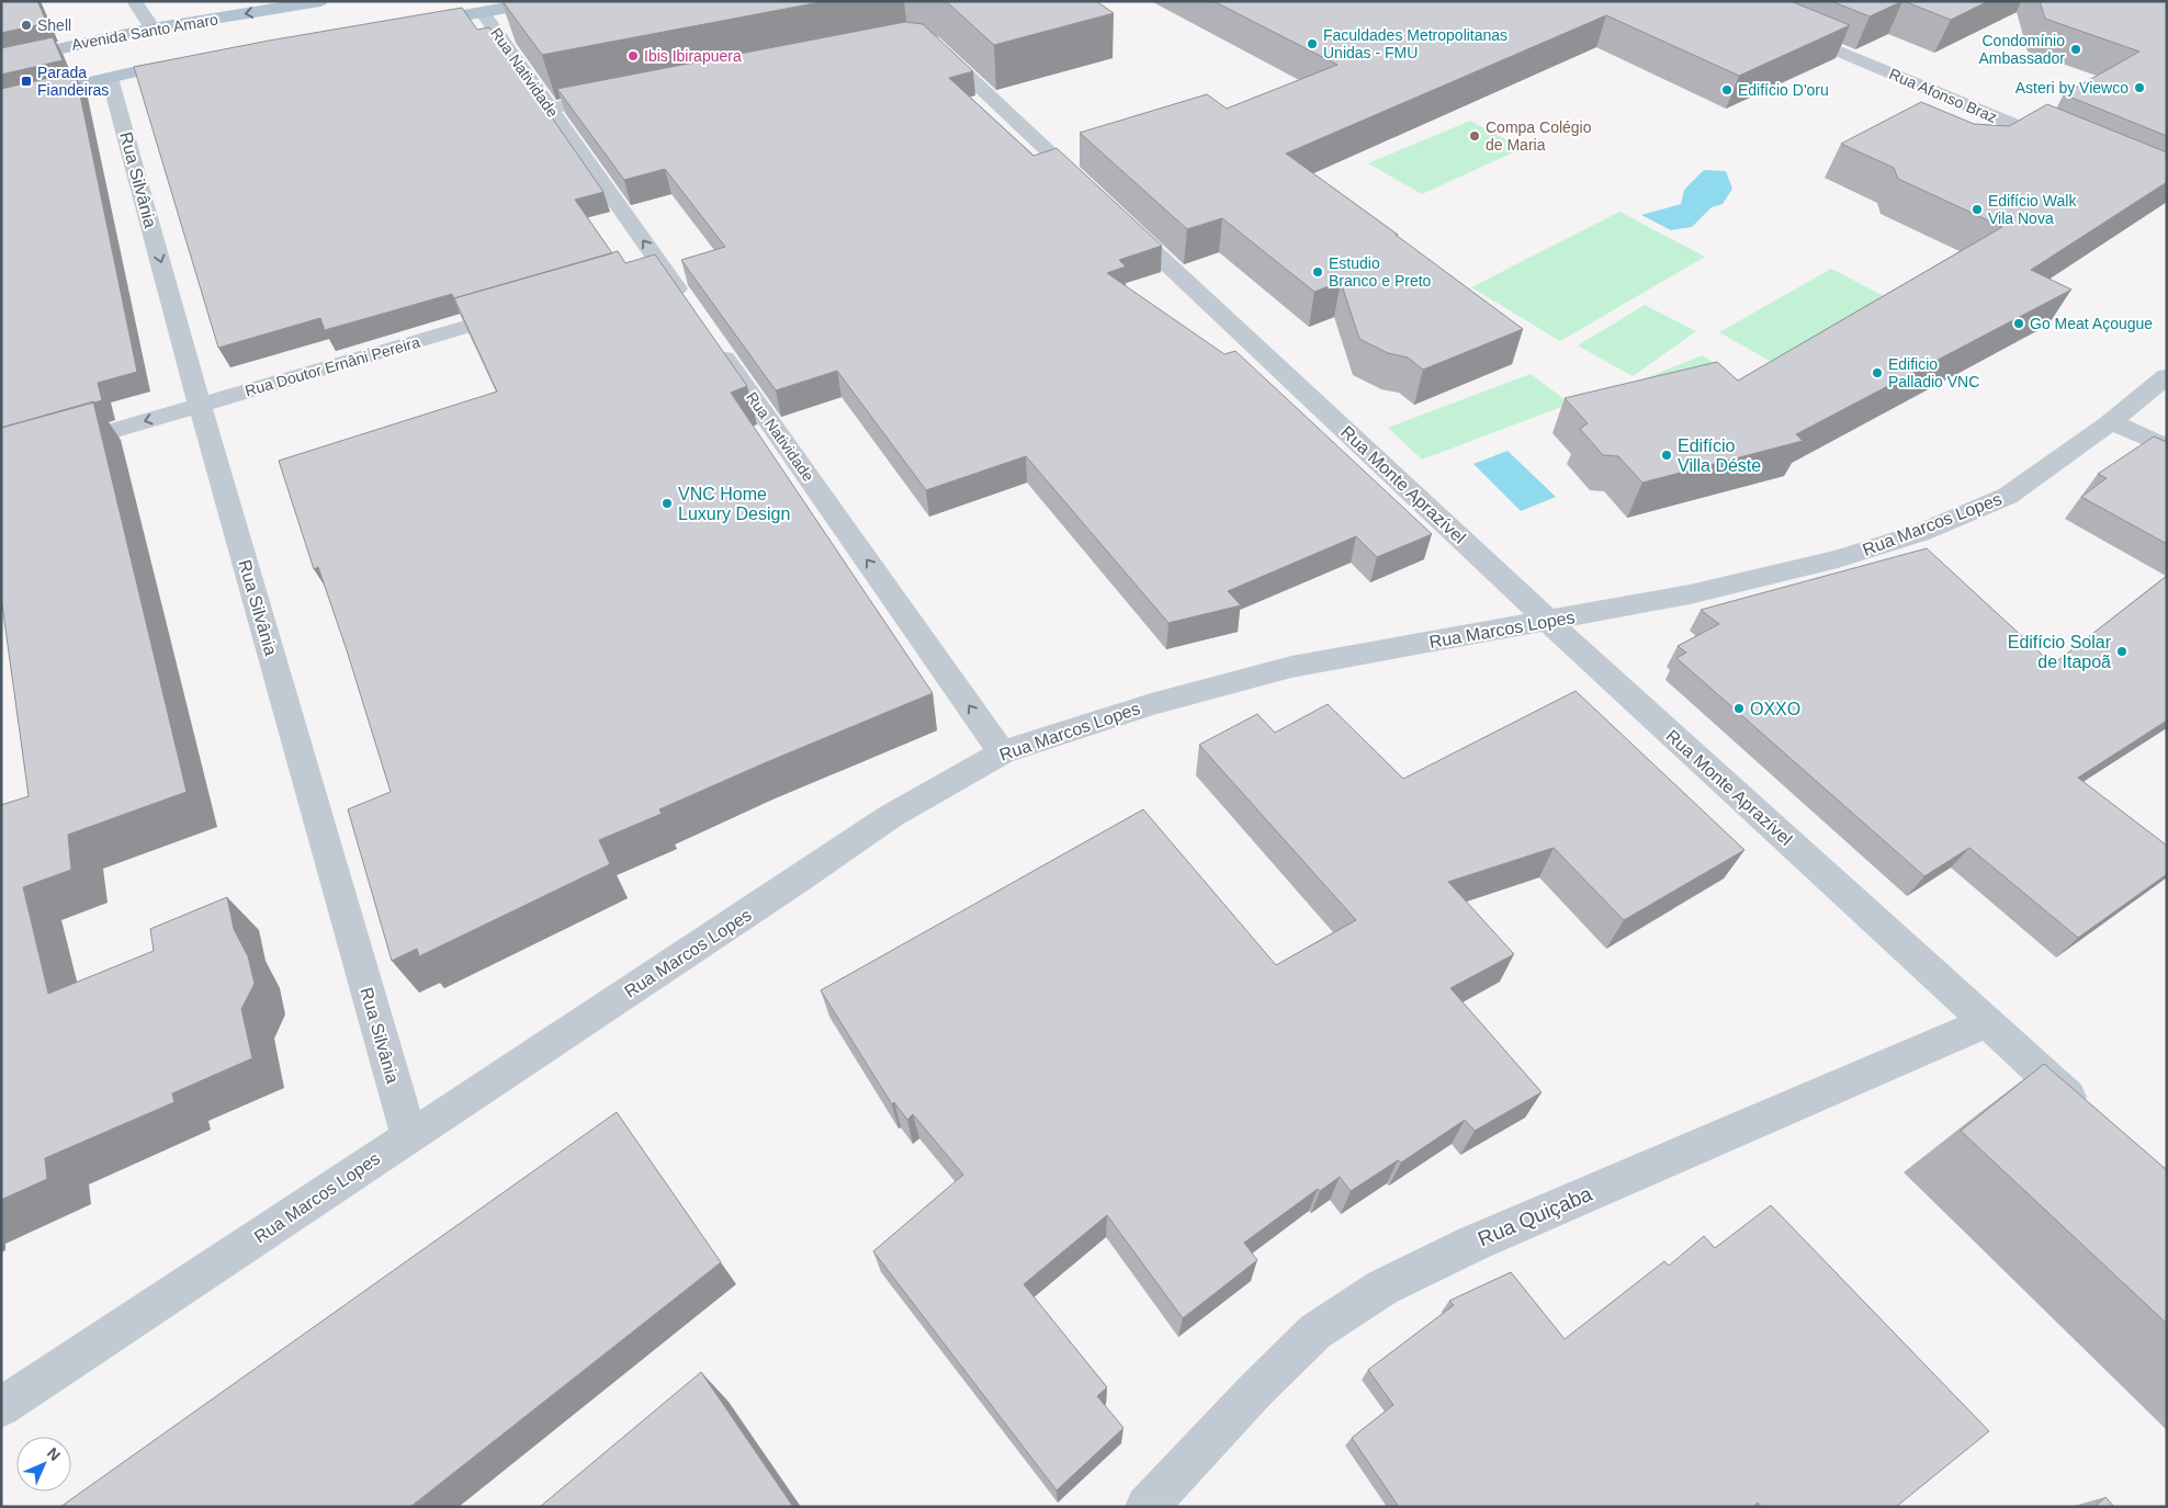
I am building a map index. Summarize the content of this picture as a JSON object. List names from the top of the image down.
{
  "streets": {
    "main road": ["Avenida Santo Amaro"],
    "street": [
      "Rua Natividade",
      "Rua Afonso Braz",
      "Rua Silvânia",
      "Rua Doutor Ernâni Pereira",
      "Rua Monte Aprazível",
      "Rua Marcos Lopes",
      "Rua Quiçaba"
    ]
  },
  "crossings": [
    ["Rua Natividade", "Rua Marcos Lopes"],
    ["Rua Silvânia", "Rua Doutor Ernâni Pereira"],
    ["Rua Silvânia", "Rua Marcos Lopes"],
    ["Rua Monte Aprazível", "Rua Marcos Lopes"],
    ["Rua Monte Aprazível", "Rua Quiçaba"]
  ],
  "one_way": ["Avenida Santo Amaro", "Rua Natividade", "Rua Doutor Ernâni Pereira"],
  "places": {
    "other": [
      "Shell",
      "Faculdades Metropolitanas Unidas - FMU",
      "Condomínio Ambassador",
      "Ibis Ibirapuera",
      "Asteri by Viewco",
      "Edifício D'oru",
      "Compa Colégio de Maria",
      "Edifício Walk Vila Nova",
      "Estudio Branco e Preto",
      "Go Meat Açougue",
      "Edificio Palladio VNC",
      "Edifício Villa Déste",
      "VNC Home Luxury Design",
      "Edifício Solar de Itapoã",
      "OXXO"
    ],
    "transit": ["Parada Fiandeiras"]
  },
  "north": "top right"
}
